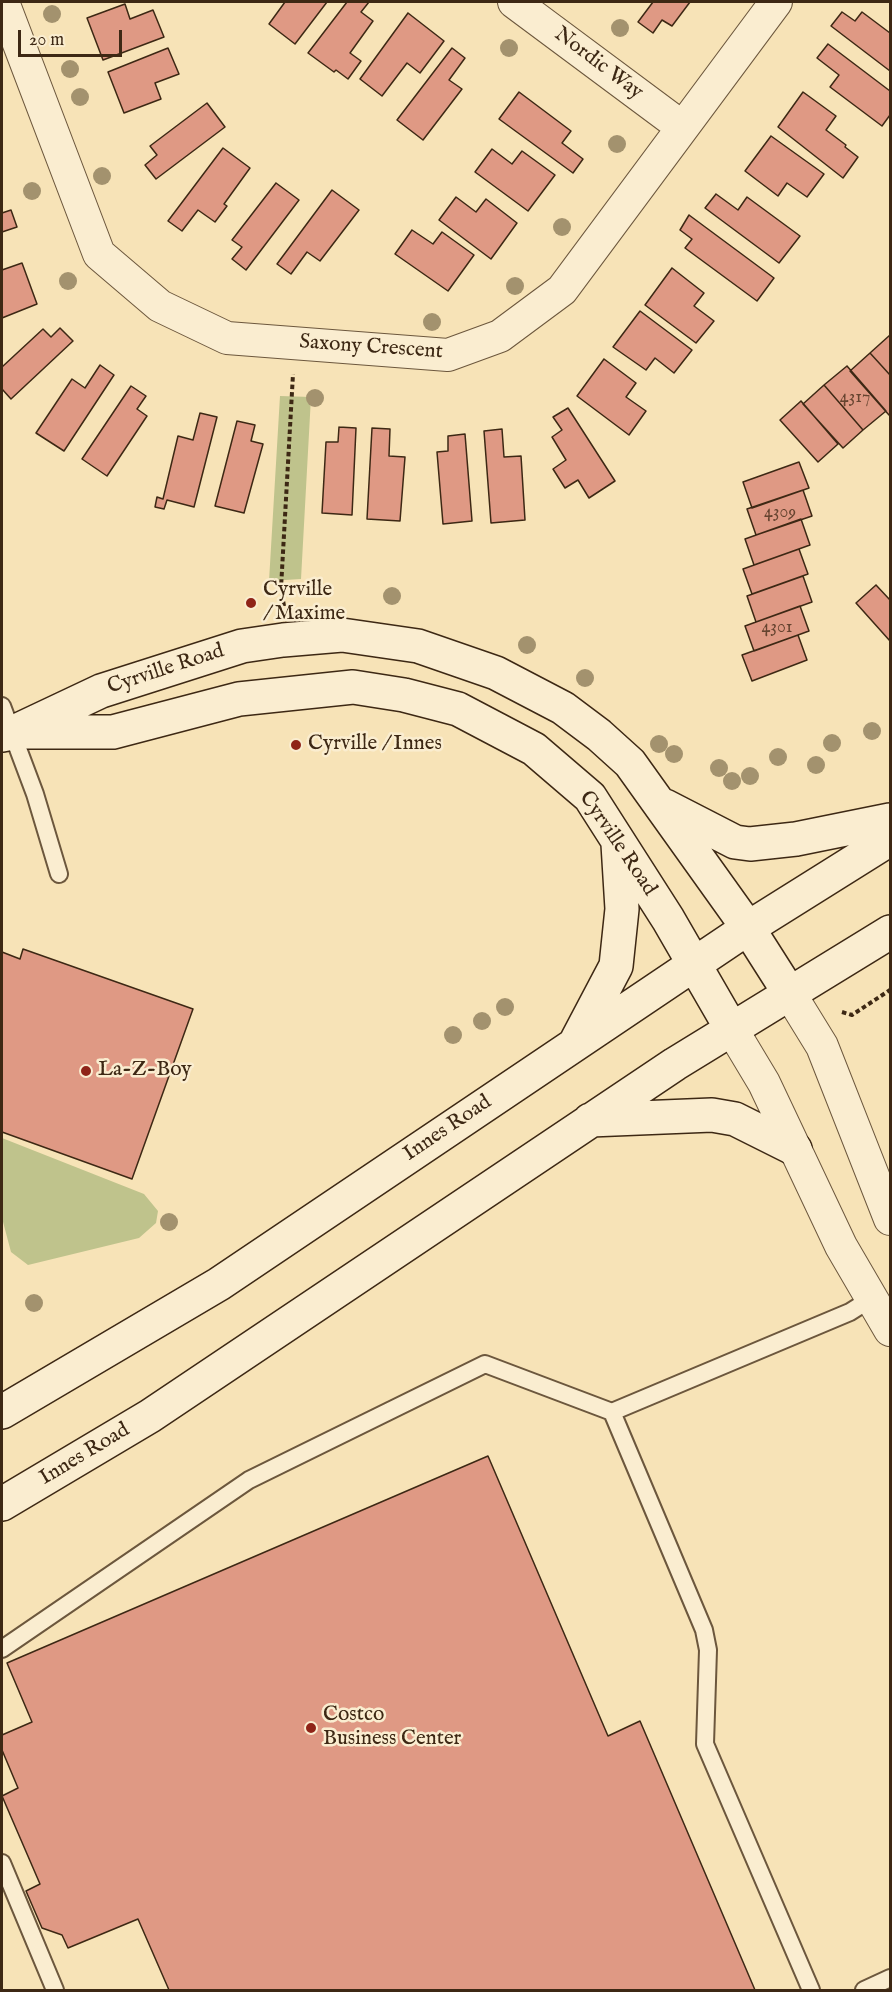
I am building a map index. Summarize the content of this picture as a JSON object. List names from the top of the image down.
{
  "streets": {
    "main road": ["Cyrville Road", "Innes Road"],
    "street": ["Nordic Way", "Saxony Crescent"]
  },
  "crossings": [
    ["Nordic Way", "Saxony Crescent"],
    ["Cyrville Road", "Innes Road"]
  ],
  "places": [
    "Cyrville / Maxime",
    "Cyrville / Innes",
    "La-Z-Boy",
    "Costco Business Center"
  ],
  "house_numbers": ["4317", "4309", "4301"],
  "scale_bar": "20 m"
}
